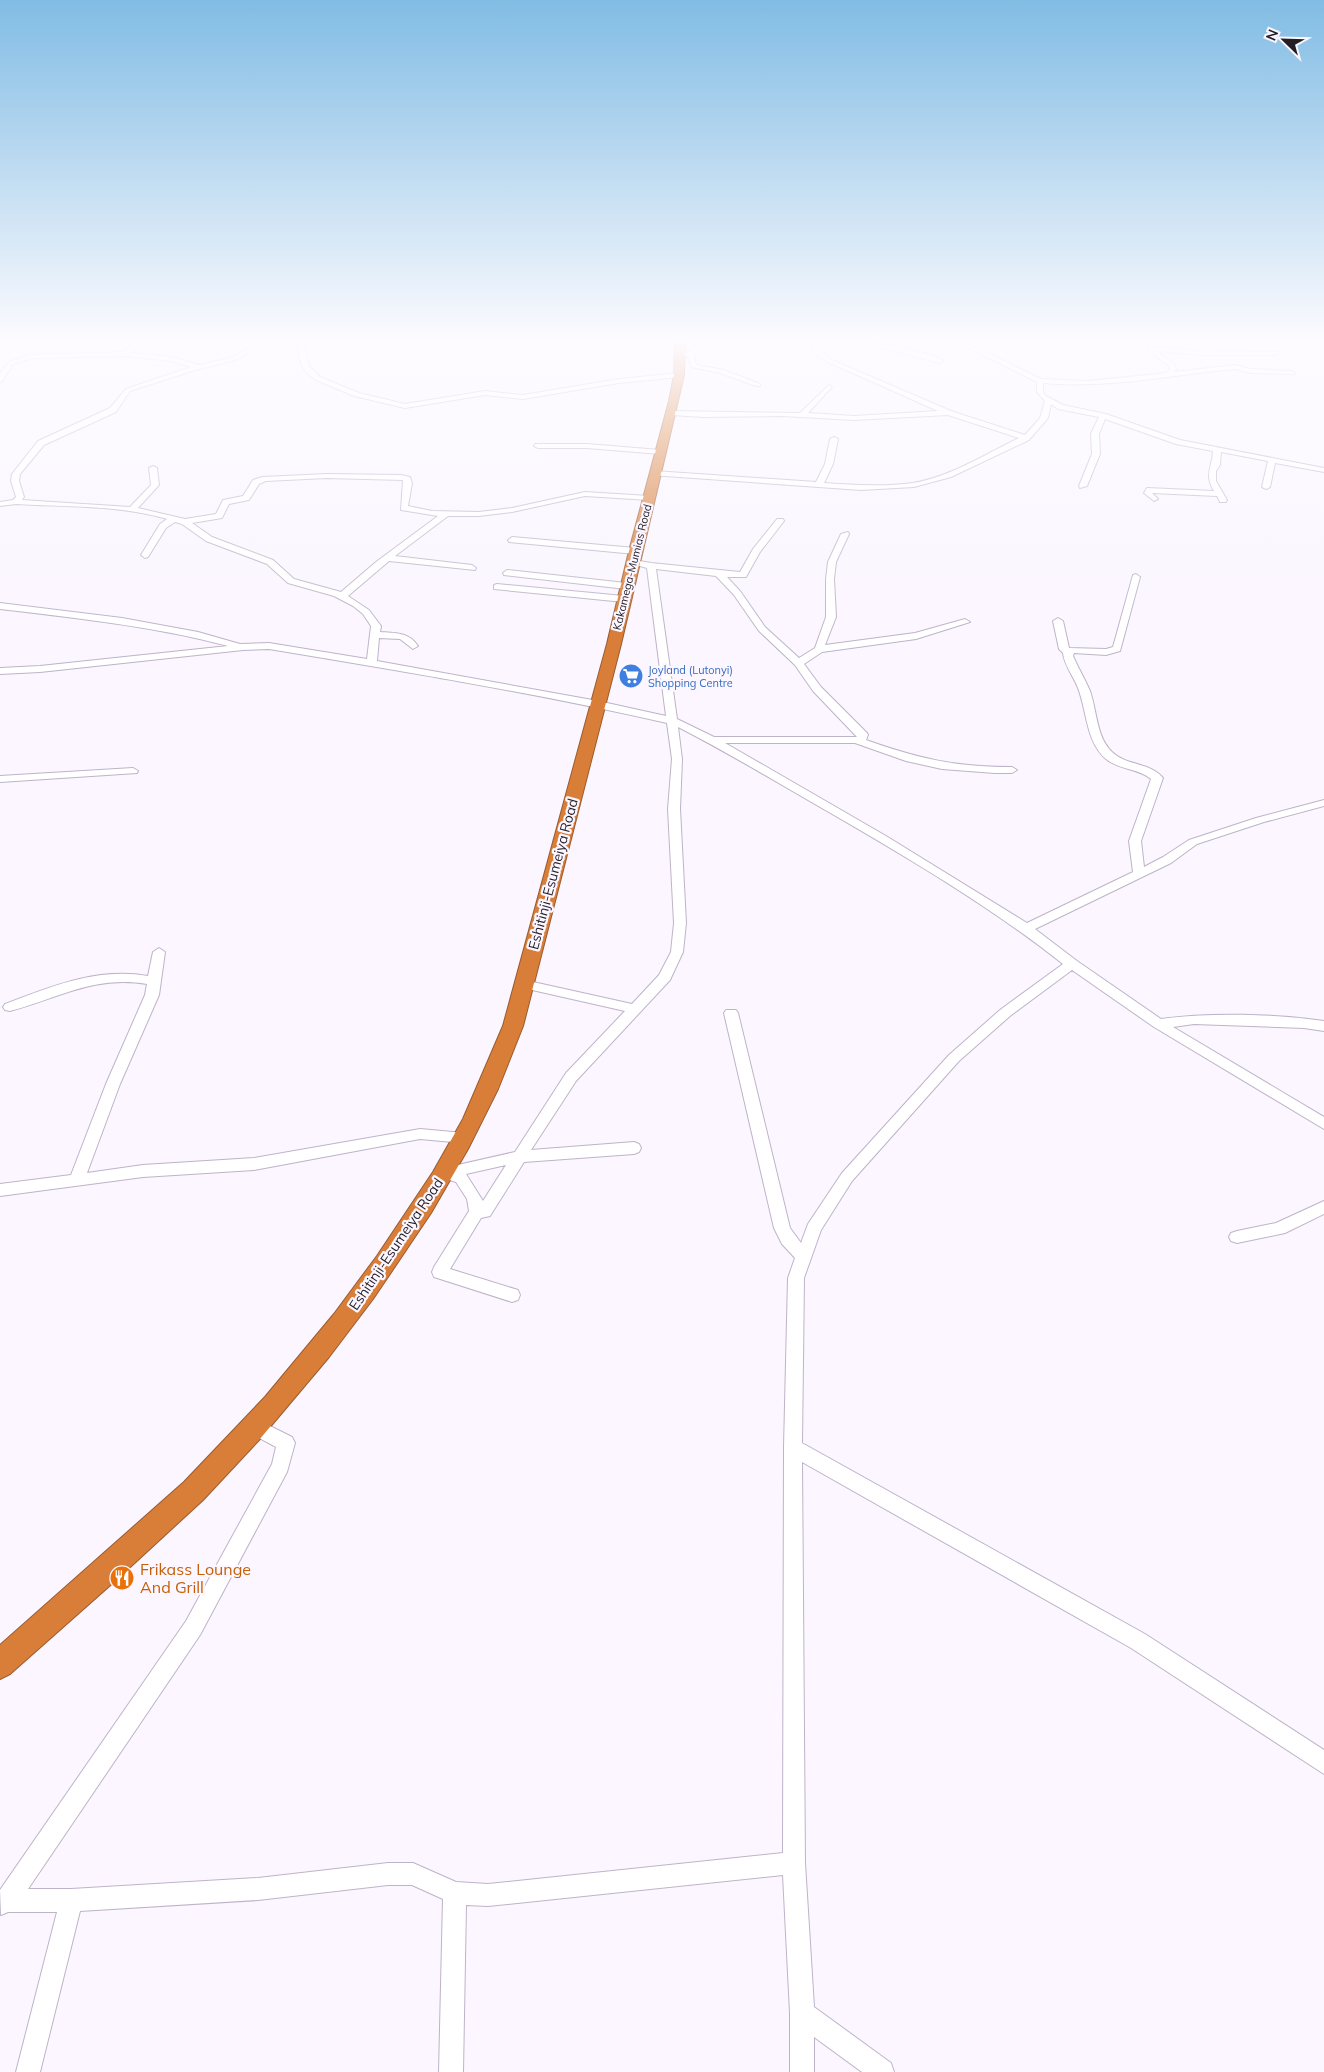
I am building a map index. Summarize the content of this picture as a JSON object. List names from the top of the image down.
{
  "streets": {
    "highway": ["Kakamega-Mumias Road", "Eshitinji-Esumeiya Road"]
  },
  "crossings": [
    ["Kakamega-Mumias Road", "Eshitinji-Esumeiya Road"]
  ],
  "places": {
    "supermarket": ["Joyland (Lutonyi) Shopping Centre"],
    "restaurant": ["Frikass Lounge And Grill"]
  },
  "north": "top left"
}
